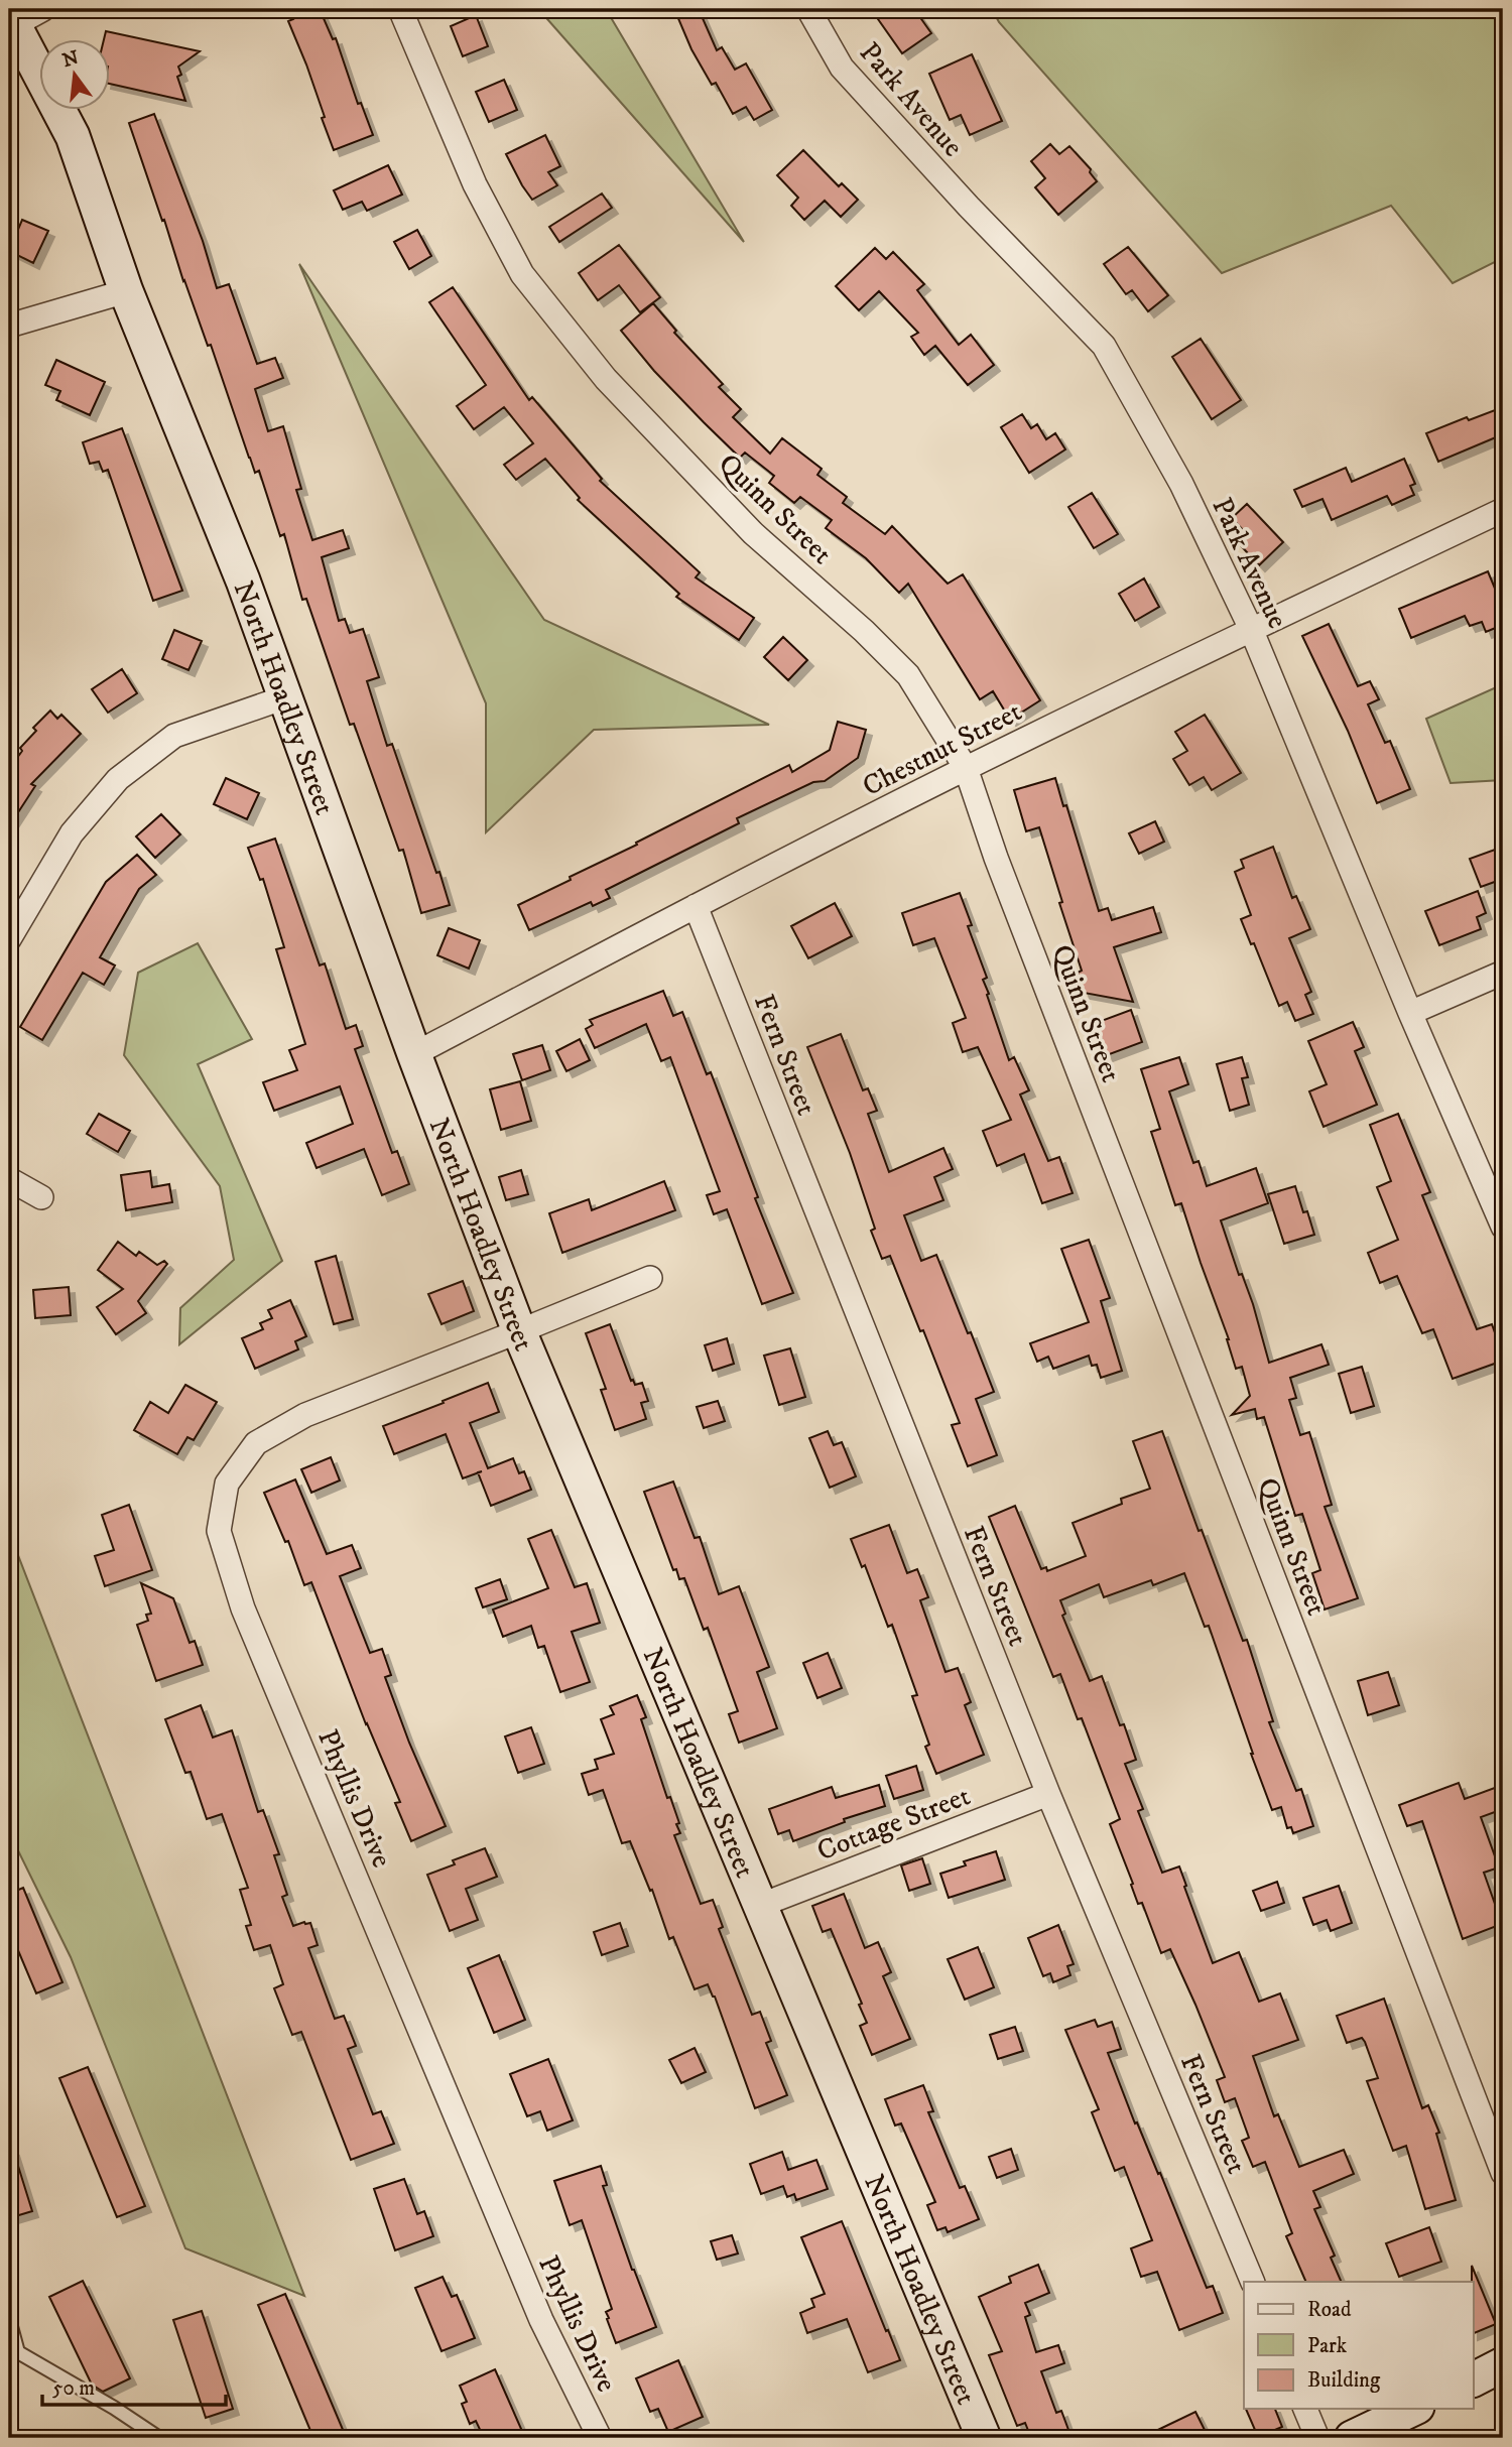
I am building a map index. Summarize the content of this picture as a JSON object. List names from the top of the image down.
{
  "streets": {
    "street": [
      "Park Avenue",
      "Quinn Street",
      "North Hoadley Street",
      "Chestnut Street",
      "Fern Street",
      "Phyllis Drive",
      "Cottage Street"
    ]
  },
  "crossings": [
    ["Park Avenue", "Chestnut Street"],
    ["Quinn Street", "Chestnut Street"],
    ["North Hoadley Street", "Chestnut Street"],
    ["North Hoadley Street", "Phyllis Drive"],
    ["North Hoadley Street", "Cottage Street"],
    ["Chestnut Street", "Fern Street"],
    ["Fern Street", "Cottage Street"]
  ],
  "legend": ["Road", "Park", "Building"],
  "scale_bar": "50 m",
  "north": "top"
}
